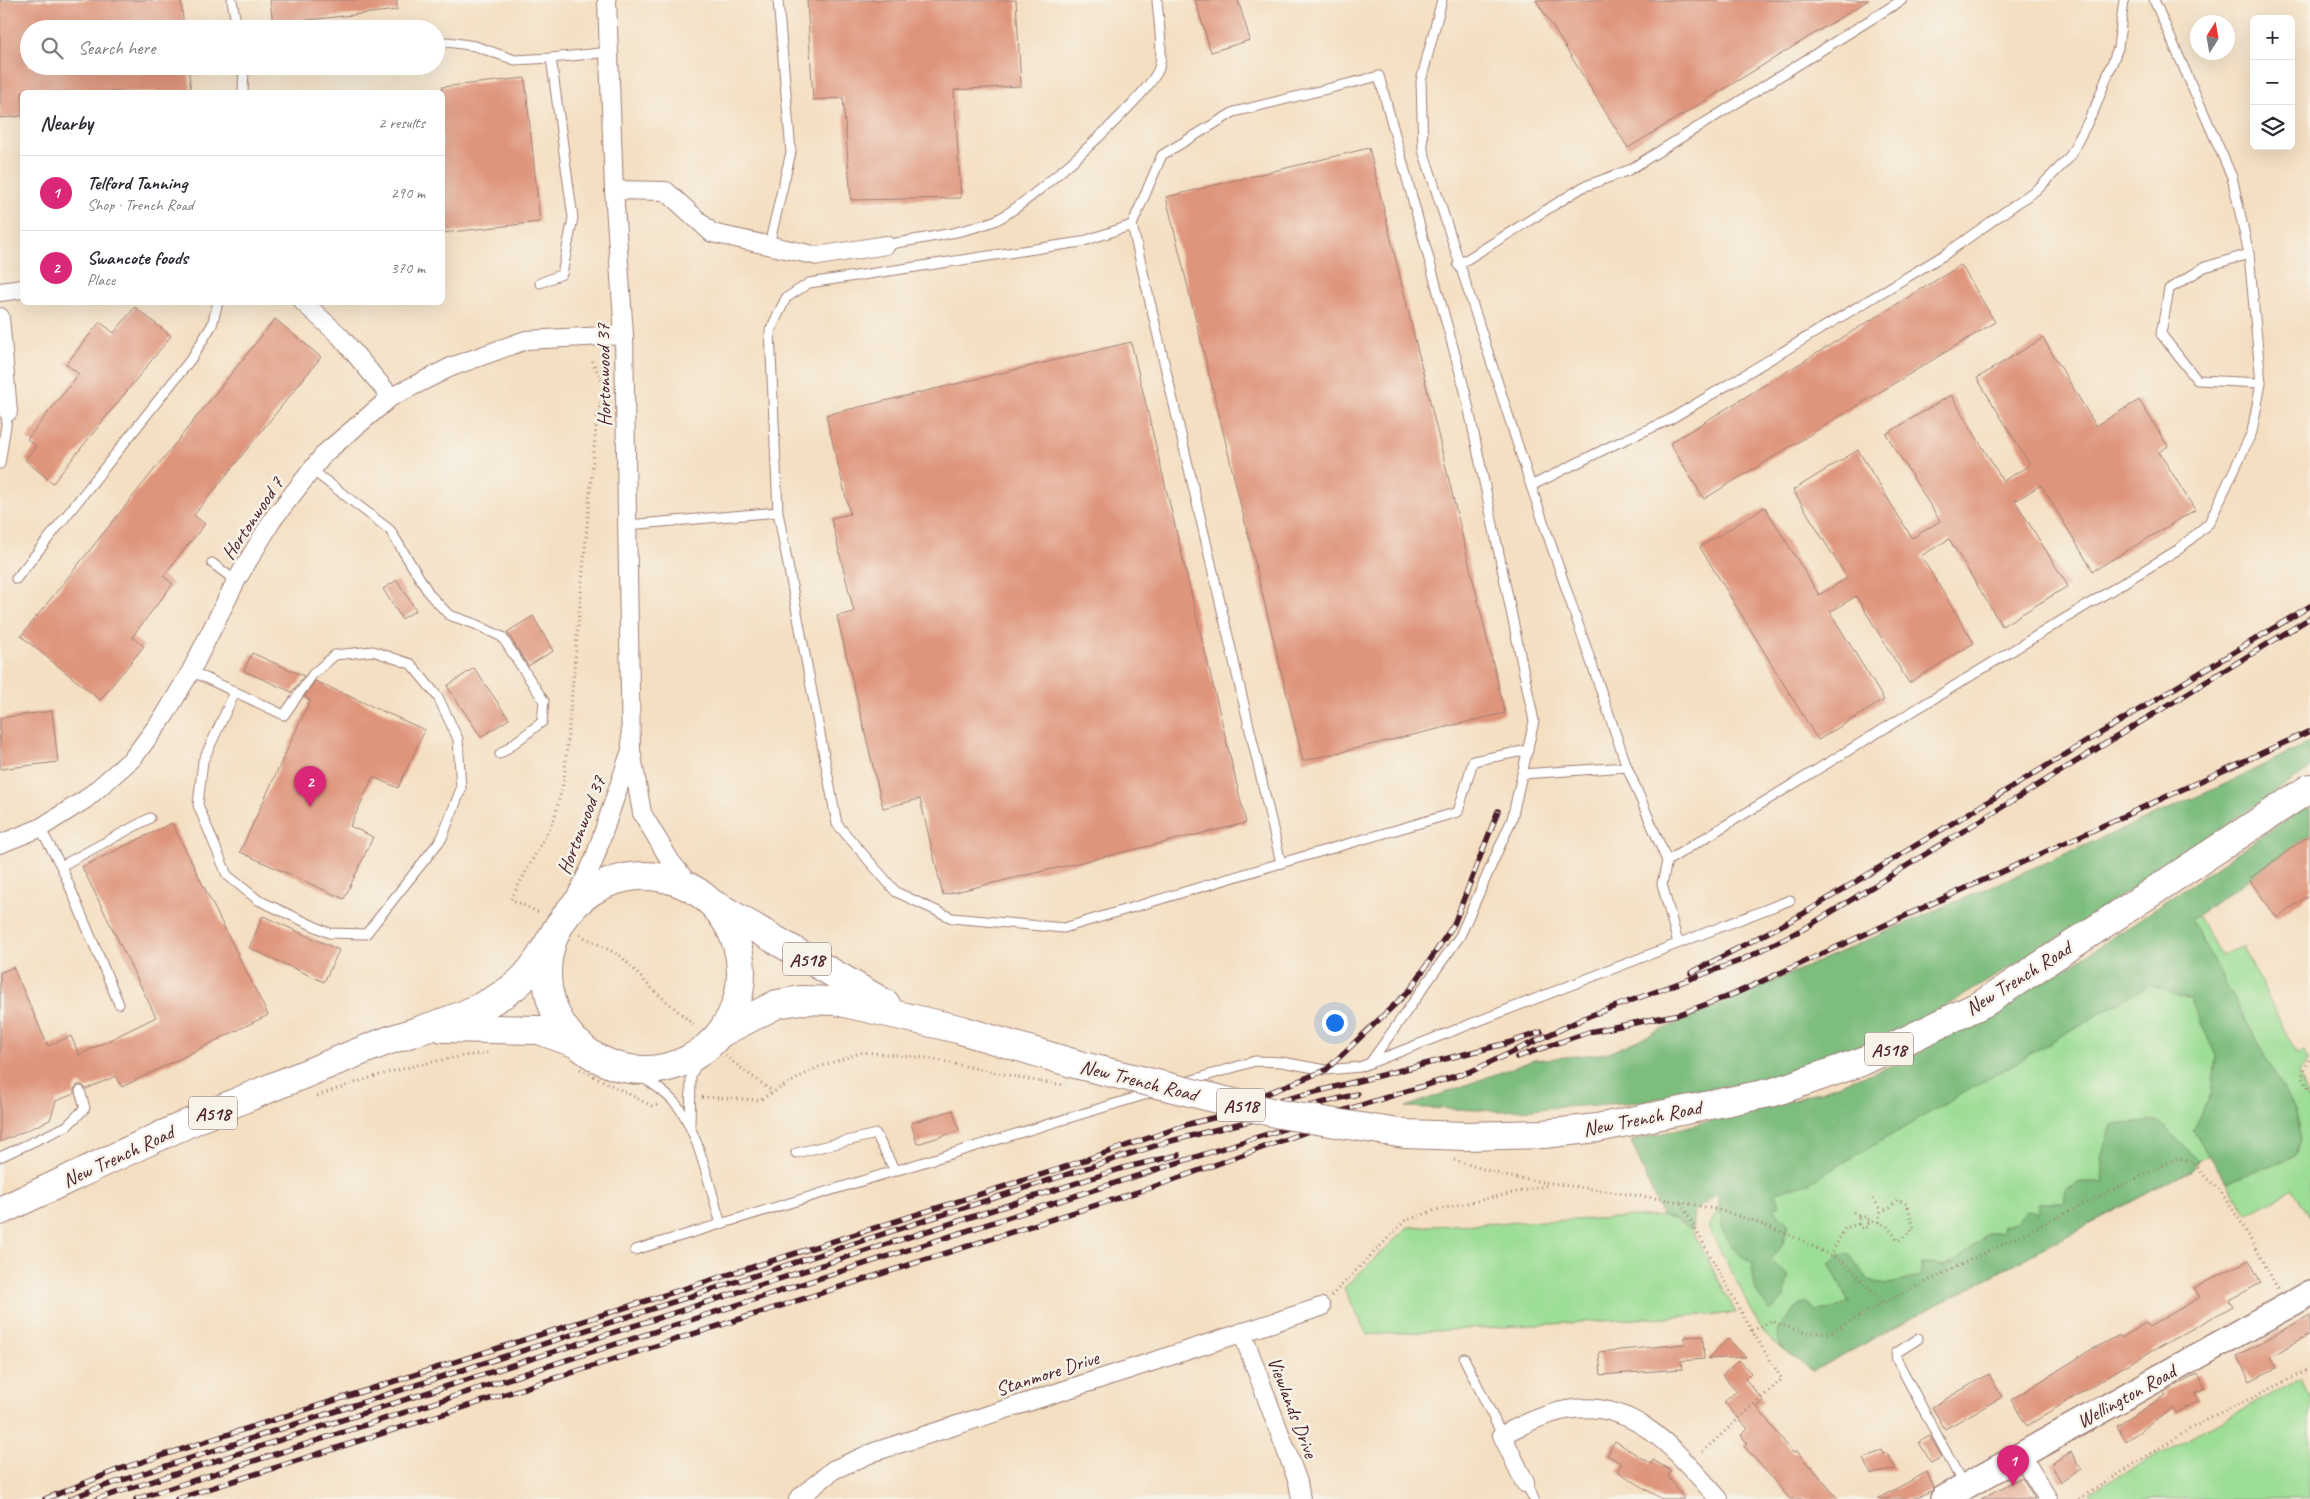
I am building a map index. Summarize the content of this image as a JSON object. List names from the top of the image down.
{
  "streets": {
    "highway": ["A518", "New Trench Road"],
    "street": [
      "Hortonwood 37",
      "Hortonwood 7",
      "Stanmore Drive",
      "Wellington Road",
      "Viewlands Drive"
    ]
  },
  "crossings": [
    ["Hortonwood 37", "Hortonwood 7"],
    ["Hortonwood 37", "New Trench Road"],
    ["Stanmore Drive", "Viewlands Drive"]
  ],
  "north": "top",
  "page": {
    "map_buttons": ["+", "−"],
    "search": "Search here",
    "heading": ["Nearby", "2 results"],
    "list": [
      {
        "mark": "1",
        "name": "Telford Tanning",
        "note": "Shop · Trench Road",
        "value": "290 m"
      },
      {
        "mark": "2",
        "name": "Swancote foods",
        "note": "Place",
        "value": "370 m"
      }
    ],
    "pins": ["2", "1"]
  }
}
